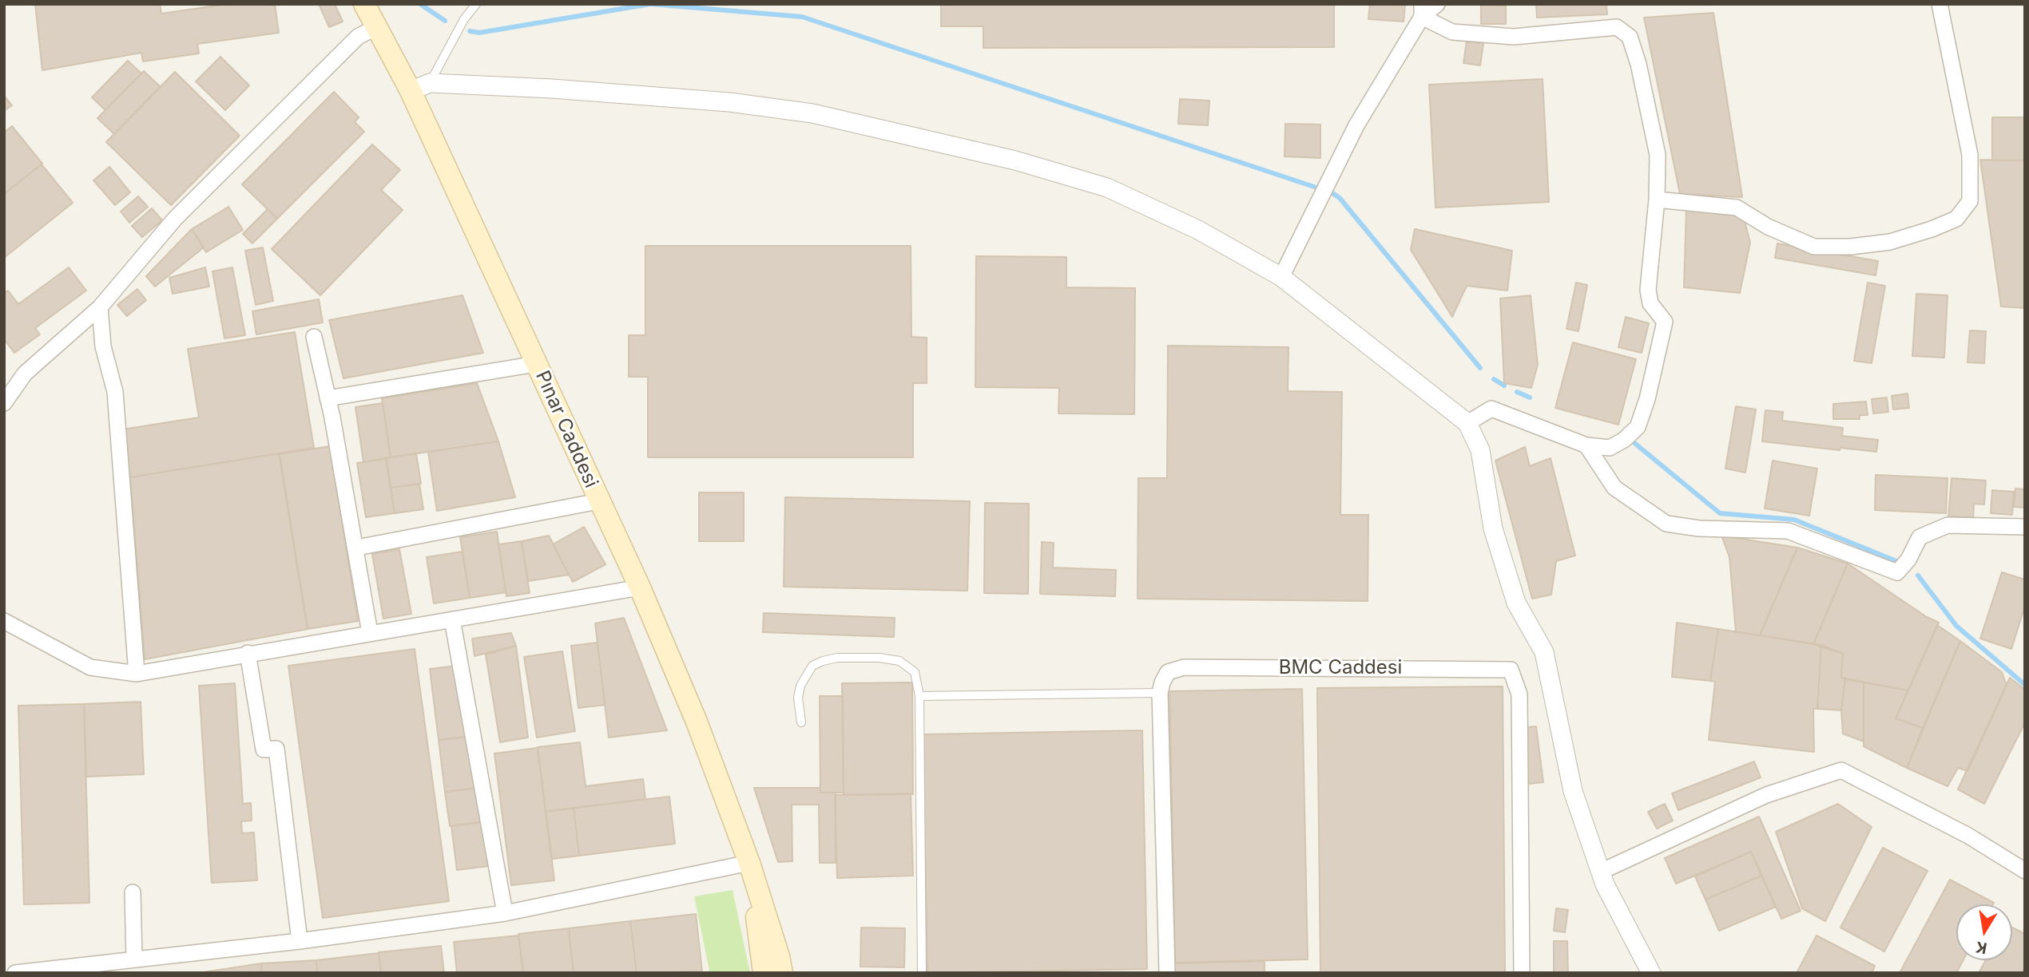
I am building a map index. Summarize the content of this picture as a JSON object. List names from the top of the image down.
{
  "streets": {
    "main road": ["Pınar Caddesi"],
    "street": ["BMC Caddesi"]
  },
  "north": "bottom"
}
